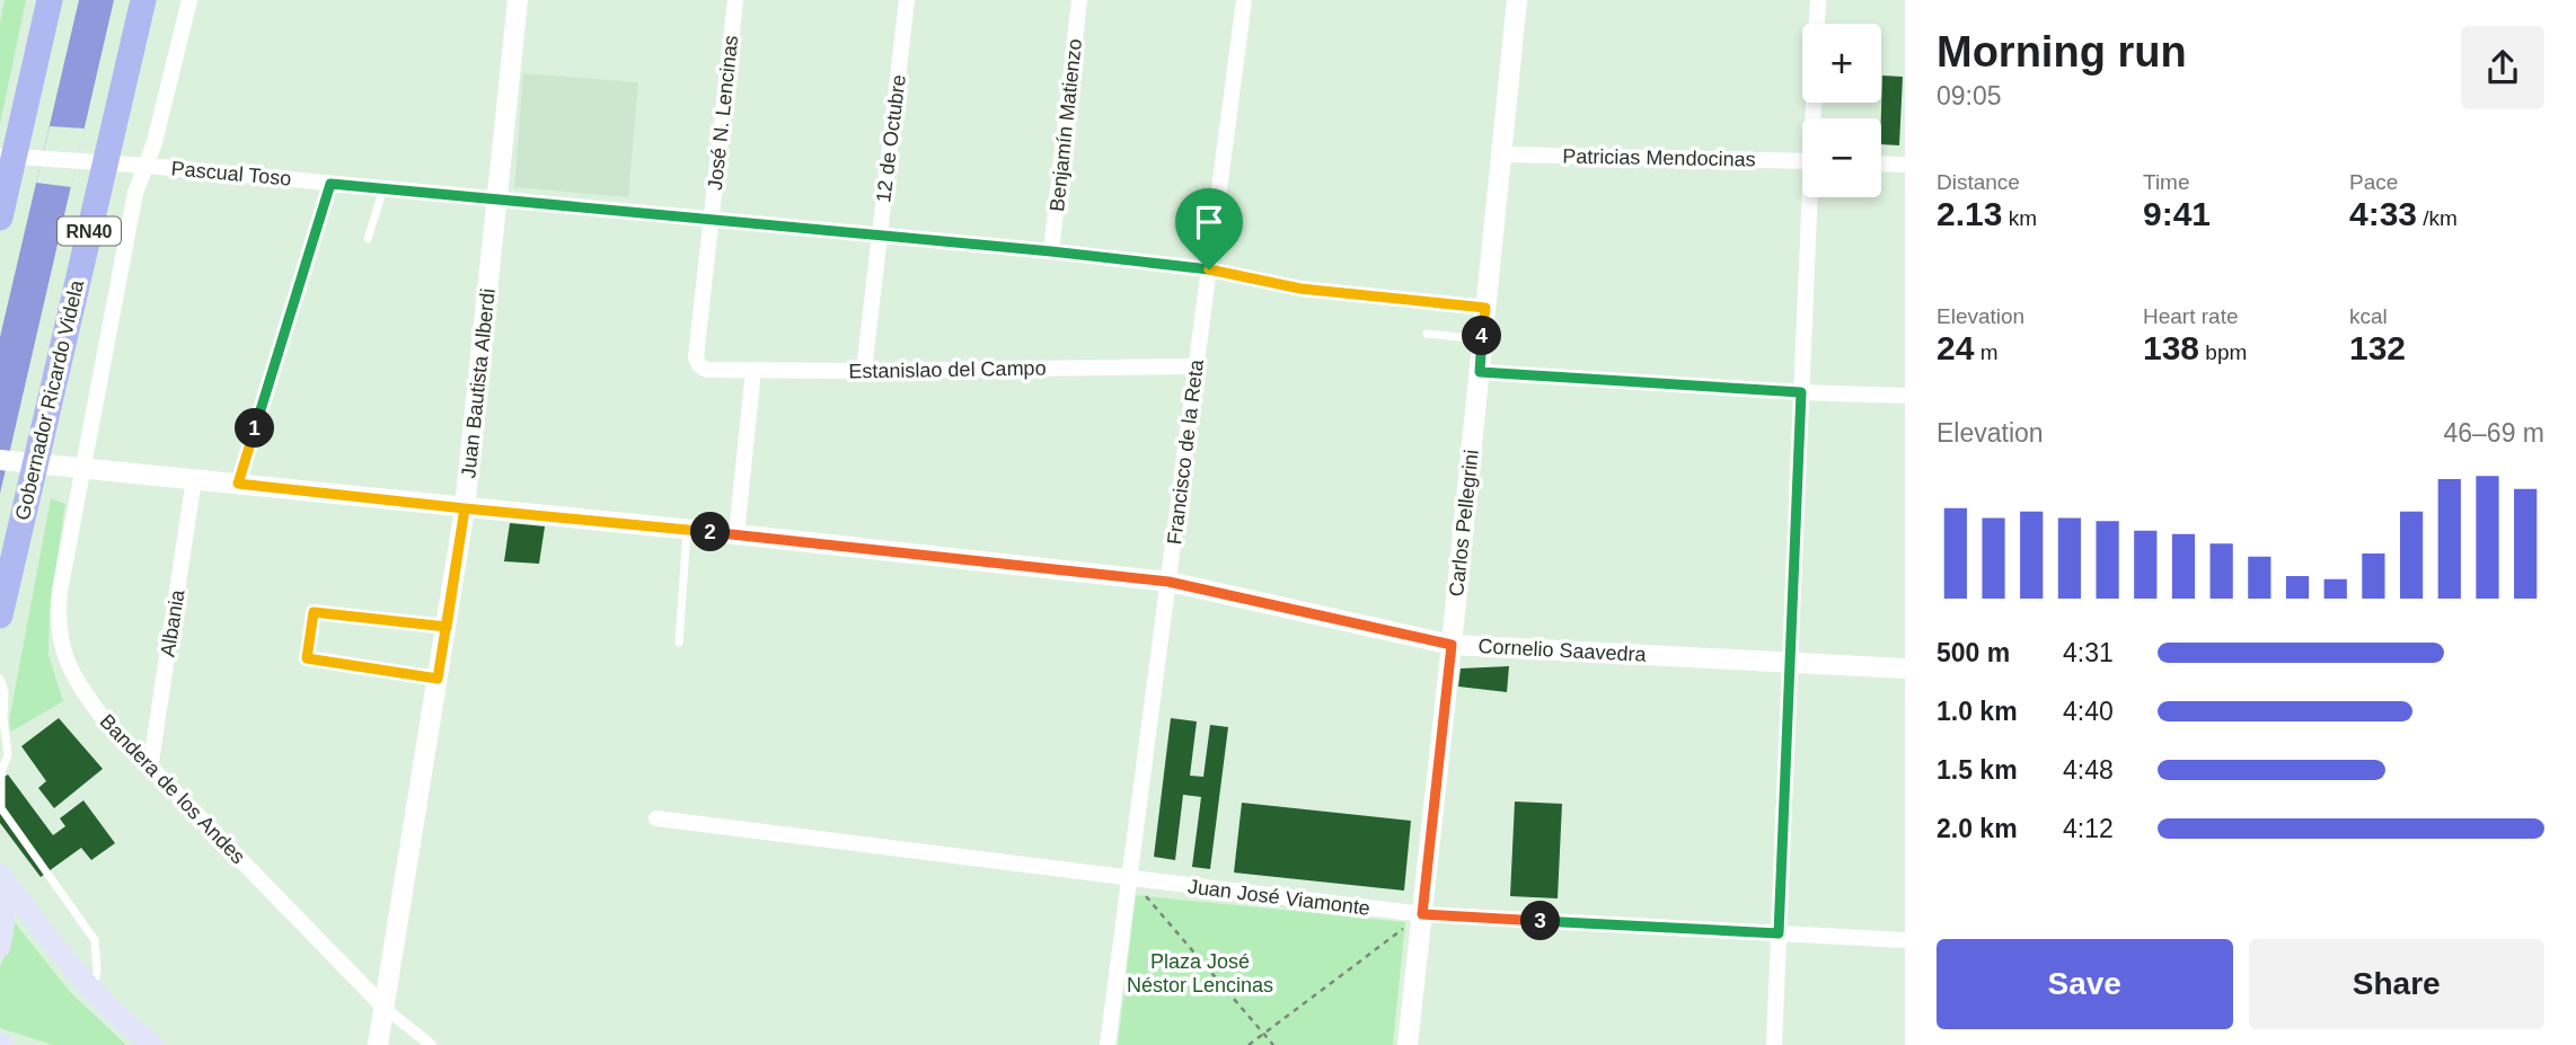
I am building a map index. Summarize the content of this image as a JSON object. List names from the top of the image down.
{
  "streets": {
    "highway": ["RN40", "Gobernador Ricardo Videla"],
    "street": [
      "José N. Lencinas",
      "Benjamín Matienzo",
      "12 de Octubre",
      "Patricias Mendocinas",
      "Pascual Toso",
      "Estanislao del Campo",
      "Juan Bautista Alberdi",
      "Francisco de la Reta",
      "Carlos Pellegrini",
      "Albania",
      "Cornelio Saavedra",
      "Bandera de los Andes",
      "Juan José Viamonte"
    ]
  },
  "crossings": [
    ["José N. Lencinas", "Pascual Toso"],
    ["José N. Lencinas", "Estanislao del Campo"],
    ["Benjamín Matienzo", "Pascual Toso"],
    ["12 de Octubre", "Pascual Toso"],
    ["12 de Octubre", "Estanislao del Campo"],
    ["Patricias Mendocinas", "Carlos Pellegrini"],
    ["Pascual Toso", "Juan Bautista Alberdi"],
    ["Pascual Toso", "Gobernador Ricardo Videla"],
    ["Pascual Toso", "Francisco de la Reta"],
    ["Pascual Toso", "Carlos Pellegrini"],
    ["Pascual Toso", "Bandera de los Andes"],
    ["Estanislao del Campo", "Francisco de la Reta"],
    ["Juan Bautista Alberdi", "Cornelio Saavedra"],
    ["Juan Bautista Alberdi", "Bandera de los Andes"],
    ["Gobernador Ricardo Videla", "Cornelio Saavedra"],
    ["Francisco de la Reta", "Cornelio Saavedra"],
    ["Francisco de la Reta", "Juan José Viamonte"],
    ["Carlos Pellegrini", "Cornelio Saavedra"],
    ["Carlos Pellegrini", "Juan José Viamonte"],
    ["Albania", "Cornelio Saavedra"],
    ["Albania", "Bandera de los Andes"],
    ["Cornelio Saavedra", "Bandera de los Andes"]
  ],
  "parks": ["Plaza José Néstor Lencinas"],
  "page": {
    "heading": ["Morning run", "09:05"],
    "map_buttons": ["+", "−"],
    "stats": [
      ["Distance", "2.13 km"],
      ["Time", "9:41"],
      ["Pace", "4:33 /km"],
      ["Elevation", "24 m"],
      ["Heart rate", "138 bpm"],
      ["kcal", "132"]
    ],
    "pins": [
      "4",
      "1",
      "2",
      "3"
    ],
    "chart": ["Elevation", "46–69 m"],
    "list": [
      {
        "name": "500 m",
        "note": "4:31"
      },
      {
        "name": "1.0 km",
        "note": "4:40"
      },
      {
        "name": "1.5 km",
        "note": "4:48"
      },
      {
        "name": "2.0 km",
        "note": "4:12"
      }
    ],
    "buttons": ["Save", "Share"]
  }
}
